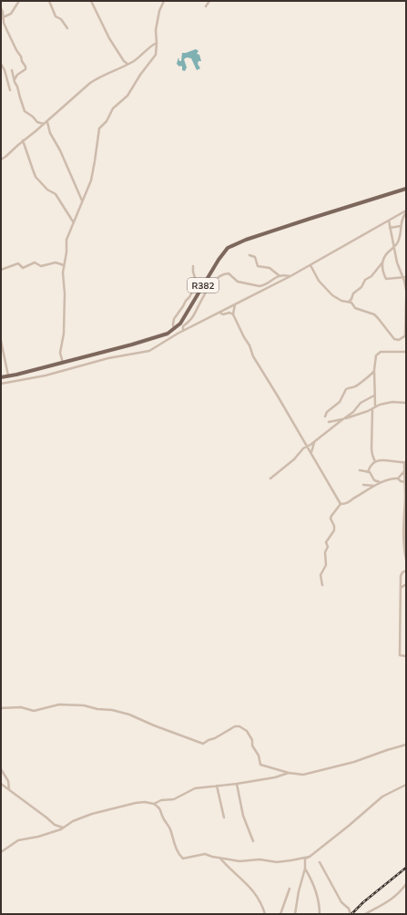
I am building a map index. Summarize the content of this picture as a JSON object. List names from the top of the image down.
{
  "streets": {
    "main road": ["R382"]
  }
}
